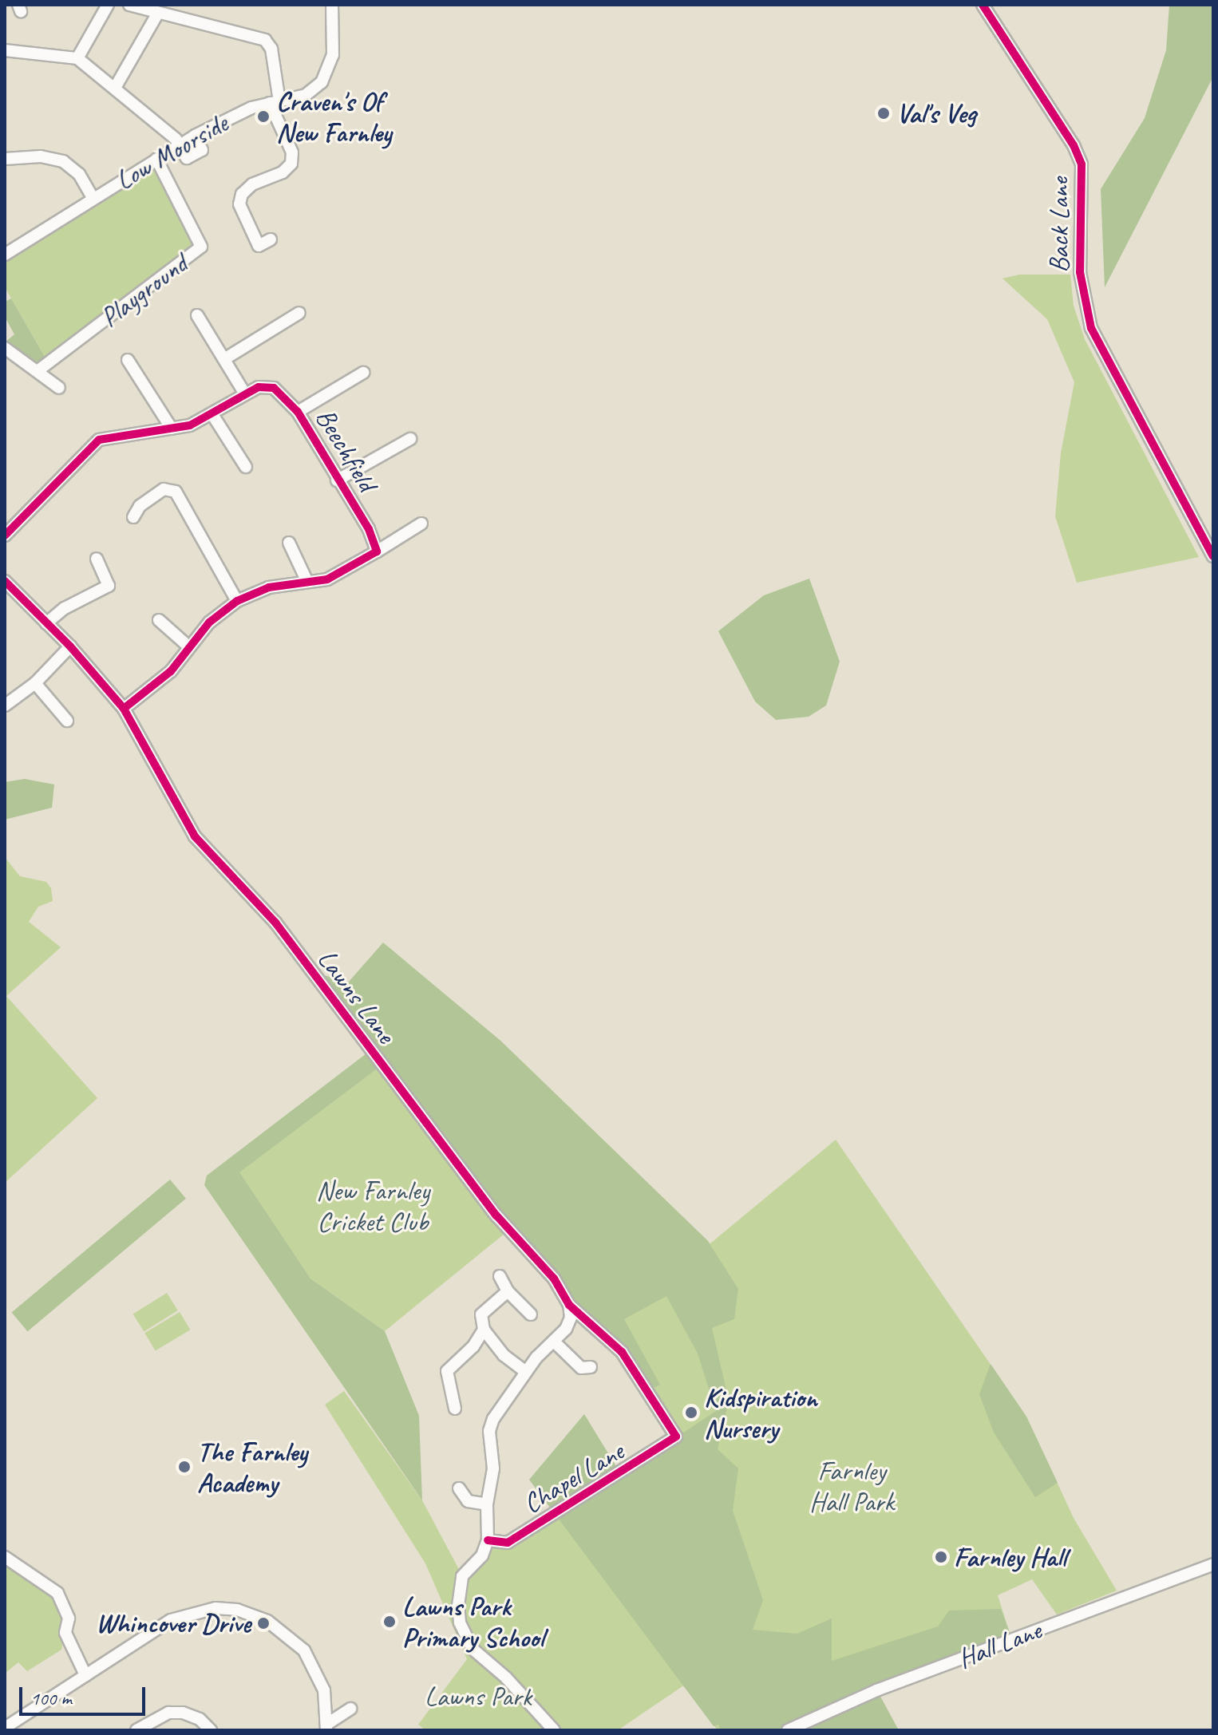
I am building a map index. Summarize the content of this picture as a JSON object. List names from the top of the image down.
{
  "streets": {
    "street": [
      "Low Moorside",
      "Back Lane",
      "Playground",
      "Beechfield",
      "Lawns Lane",
      "Chapel Lane",
      "Hall Lane"
    ]
  },
  "crossings": [
    ["Low Moorside", "Playground"],
    ["Lawns Lane", "Chapel Lane"]
  ],
  "parks": ["New Farnley Cricket Club", "Farnley Hall Park", "Lawns Park"],
  "places": [
    "Val's Veg",
    "Craven's Of New Farnley",
    "Kidspiration Nursery",
    "The Farnley Academy",
    "Farnley Hall",
    "Lawns Park Primary School",
    "Whincover Drive"
  ],
  "scale_bar": "100 m"
}
